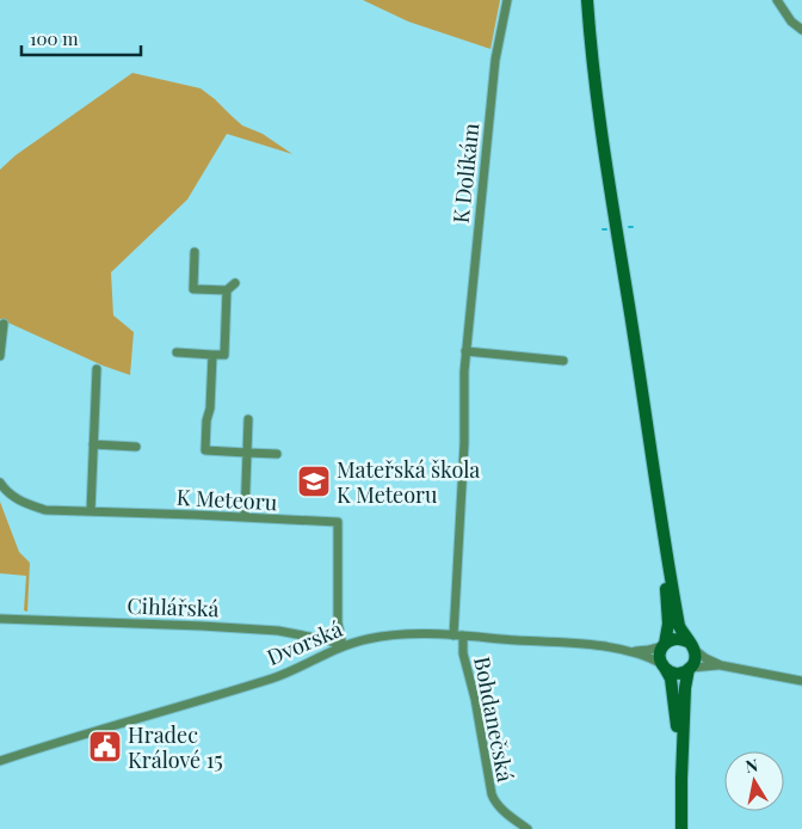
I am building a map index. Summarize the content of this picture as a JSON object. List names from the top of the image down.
{
  "streets": {
    "main road": ["Dvorská"],
    "street": [
      "K Dolíkám",
      "K Meteoru",
      "Cihlářská",
      "Bohdanečská"
    ]
  },
  "crossings": [
    ["K Dolíkám", "Dvorská"],
    ["K Dolíkám", "Bohdanečská"],
    ["K Meteoru", "Cihlářská"],
    ["K Meteoru", "Dvorská"],
    ["Cihlářská", "Dvorská"],
    ["Dvorská", "Bohdanečská"]
  ],
  "places": {
    "school or university": ["Mateřská škola K Meteoru"],
    "public building": ["Hradec Králové 15"]
  },
  "scale_bar": "100 m",
  "north": "top"
}
